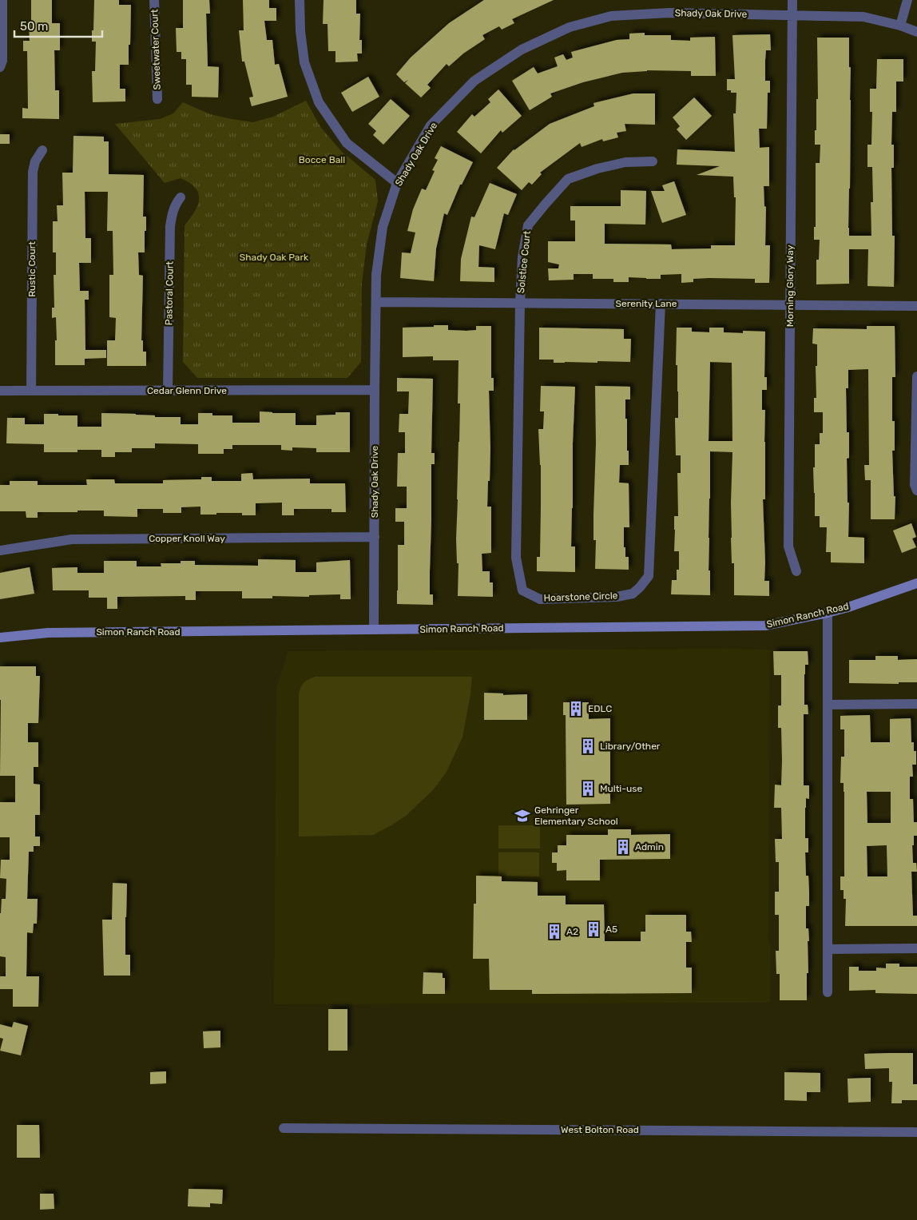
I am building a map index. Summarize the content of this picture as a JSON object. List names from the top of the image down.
{
  "streets": {
    "street": [
      "Shady Oak Drive",
      "Sweetwater Court",
      "Solstice Court",
      "Rustic Court",
      "Morning Glory Way",
      "Pastoral Court",
      "Serenity Lane",
      "Cedar Glenn Drive",
      "Copper Knoll Way",
      "Hoarstone Circle",
      "Simon Ranch Road",
      "West Bolton Road"
    ]
  },
  "crossings": [
    ["Shady Oak Drive", "Morning Glory Way"],
    ["Shady Oak Drive", "Serenity Lane"],
    ["Shady Oak Drive", "Cedar Glenn Drive"],
    ["Shady Oak Drive", "Copper Knoll Way"],
    ["Shady Oak Drive", "Simon Ranch Road"],
    ["Solstice Court", "Serenity Lane"],
    ["Solstice Court", "Hoarstone Circle"],
    ["Rustic Court", "Cedar Glenn Drive"],
    ["Morning Glory Way", "Serenity Lane"],
    ["Pastoral Court", "Cedar Glenn Drive"],
    ["Serenity Lane", "Hoarstone Circle"]
  ],
  "parks": ["Bocce Ball", "Shady Oak Park"],
  "places": {
    "building": [
      "EDLC",
      "Library/Other",
      "Multi-use",
      "Admin",
      "A5",
      "A2"
    ],
    "school or university": ["Gehringer Elementary School"]
  },
  "scale_bar": "50 m"
}
